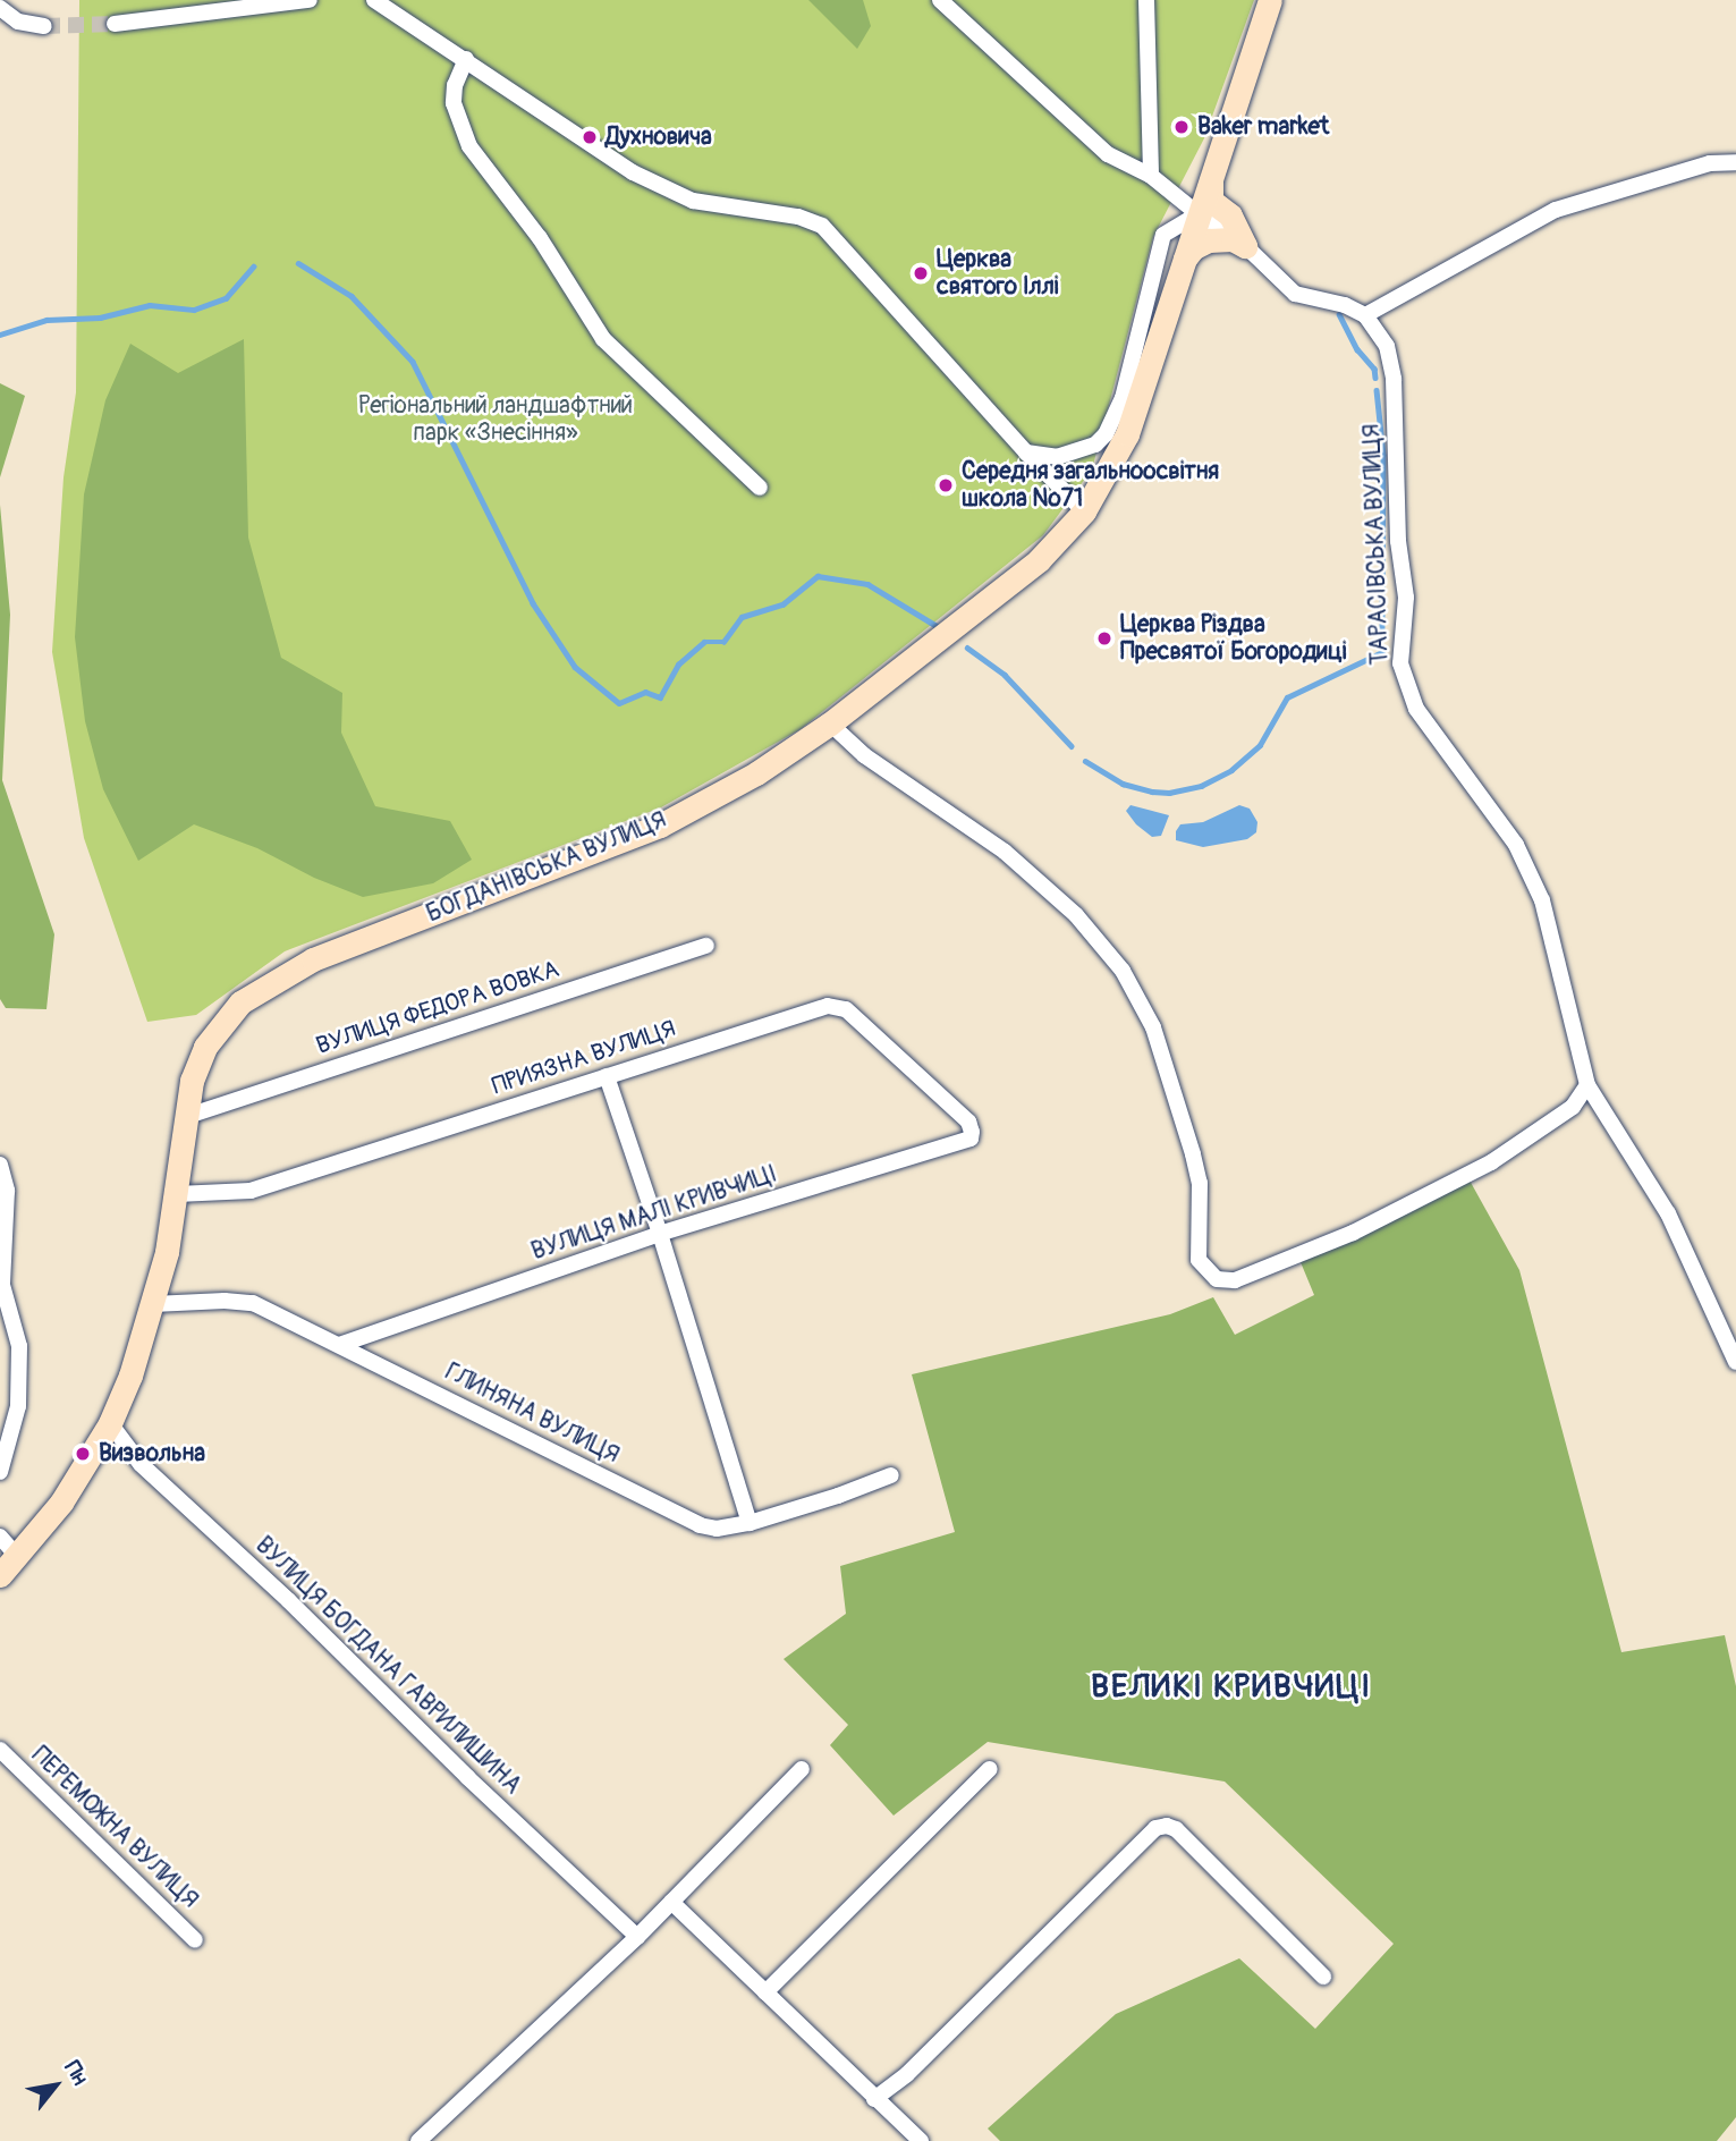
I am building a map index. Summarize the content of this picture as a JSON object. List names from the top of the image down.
{
  "streets": {
    "main road": ["БОГДАНІВСЬКА ВУЛИЦЯ"],
    "street": [
      "ТАРАСІВСЬКА ВУЛИЦЯ",
      "ВУЛИЦЯ ФЕДОРА ВОВКА",
      "ПРИЯЗНА ВУЛИЦЯ",
      "ВУЛИЦЯ МАЛІ КРИВЧИЦІ",
      "ГЛИНЯНА ВУЛИЦЯ",
      "ВУЛИЦЯ БОГДАНА ГАВРИЛИШИНА",
      "ПЕРЕМОЖНА ВУЛИЦЯ"
    ]
  },
  "crossings": [
    ["БОГДАНІВСЬКА ВУЛИЦЯ", "ВУЛИЦЯ ФЕДОРА ВОВКА"],
    ["БОГДАНІВСЬКА ВУЛИЦЯ", "ПРИЯЗНА ВУЛИЦЯ"],
    ["БОГДАНІВСЬКА ВУЛИЦЯ", "ГЛИНЯНА ВУЛИЦЯ"],
    ["БОГДАНІВСЬКА ВУЛИЦЯ", "ВУЛИЦЯ БОГДАНА ГАВРИЛИШИНА"],
    ["ПРИЯЗНА ВУЛИЦЯ", "ВУЛИЦЯ МАЛІ КРИВЧИЦІ"],
    ["ВУЛИЦЯ МАЛІ КРИВЧИЦІ", "ГЛИНЯНА ВУЛИЦЯ"]
  ],
  "districts": ["ВЕЛИКІ КРИВЧИЦІ"],
  "parks": ["Регіональний ландшафтний парк «Знесіння»"],
  "places": [
    "Baker market",
    "Духновича",
    "Церква святого Іллі",
    "Середня загальноосвітня школа №71",
    "Церква Різдва Пресвятої Богородиці",
    "Визвольна"
  ],
  "north": "top right"
}
